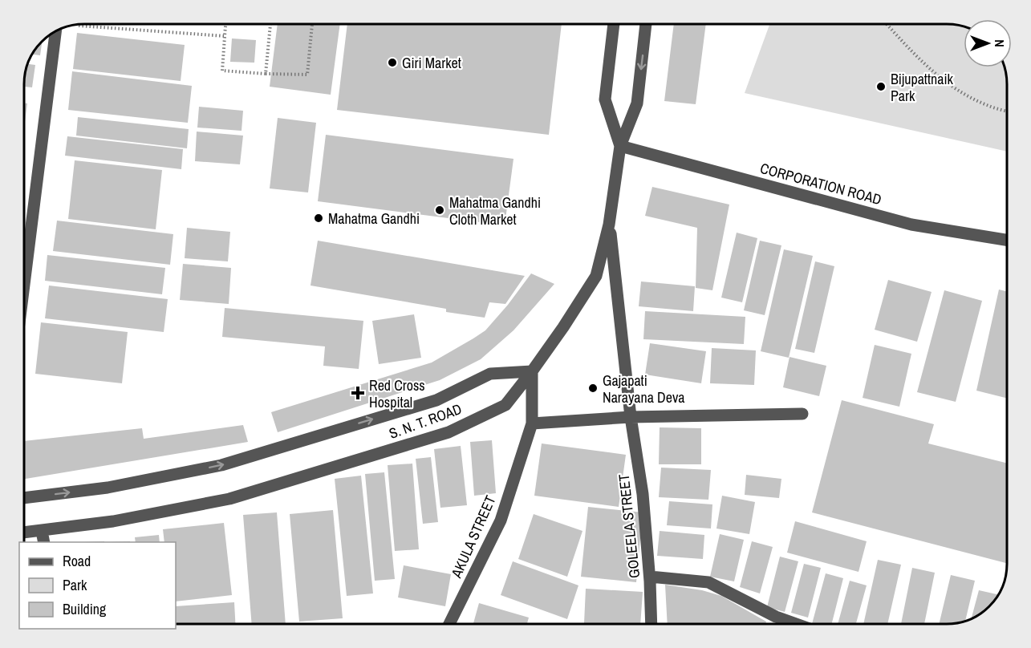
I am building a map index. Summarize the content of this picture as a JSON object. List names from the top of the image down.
{
  "streets": {
    "street": [
      "CORPORATION ROAD",
      "S. N. T. ROAD",
      "GOLEELA STREET",
      "AKULA STREET"
    ]
  },
  "crossings": [
    ["S. N. T. ROAD", "AKULA STREET"]
  ],
  "places": {
    "other": [
      "Giri Market",
      "Bijupattnaik Park",
      "Mahatma Gandhi Cloth Market",
      "Mahatma Gandhi",
      "Gajapati Narayana Deva"
    ],
    "health": ["Red Cross Hospital"]
  },
  "legend": ["Road", "Park", "Building"],
  "north": "right"
}
